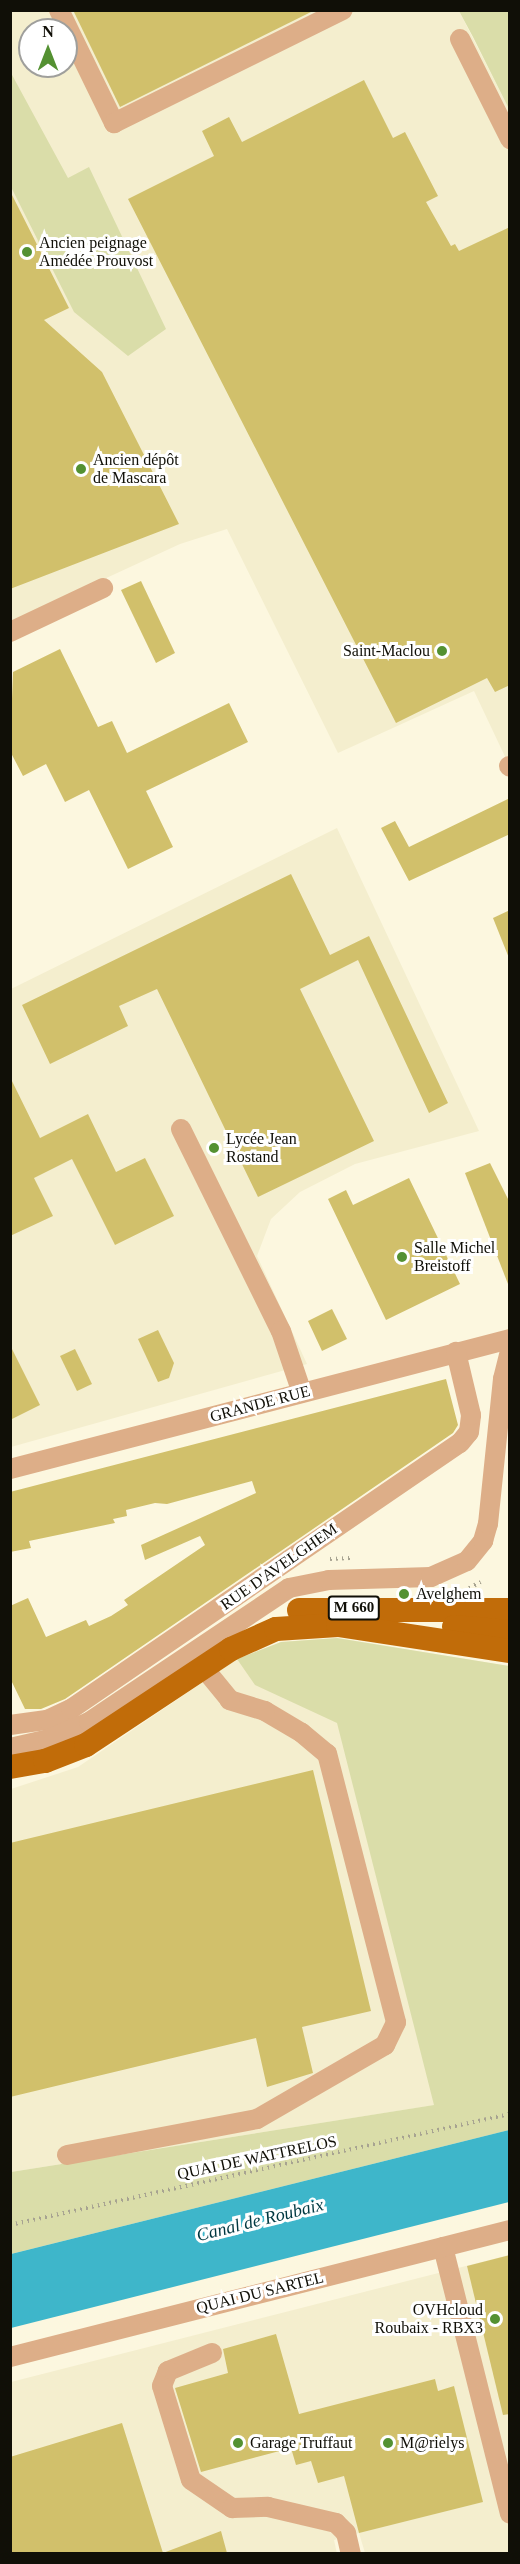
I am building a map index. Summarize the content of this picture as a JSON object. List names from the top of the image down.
{
  "streets": {
    "main road": ["M 660"],
    "street": ["GRANDE RUE", "RUE D'AVELGHEM", "QUAI DU SARTEL"],
    "path": ["QUAI DE WATTRELOS"]
  },
  "crossings": [
    ["GRANDE RUE", "RUE D'AVELGHEM"]
  ],
  "water": ["Canal de Roubaix"],
  "places": [
    "Ancien peignage Amédée Prouvost",
    "Ancien dépôt de Mascara",
    "Saint-Maclou",
    "Lycée Jean Rostand",
    "Salle Michel Breistoff",
    "Avelghem",
    "OVHcloud Roubaix - RBX3",
    "Garage Truffaut",
    "M@rielys"
  ],
  "north": "top"
}
